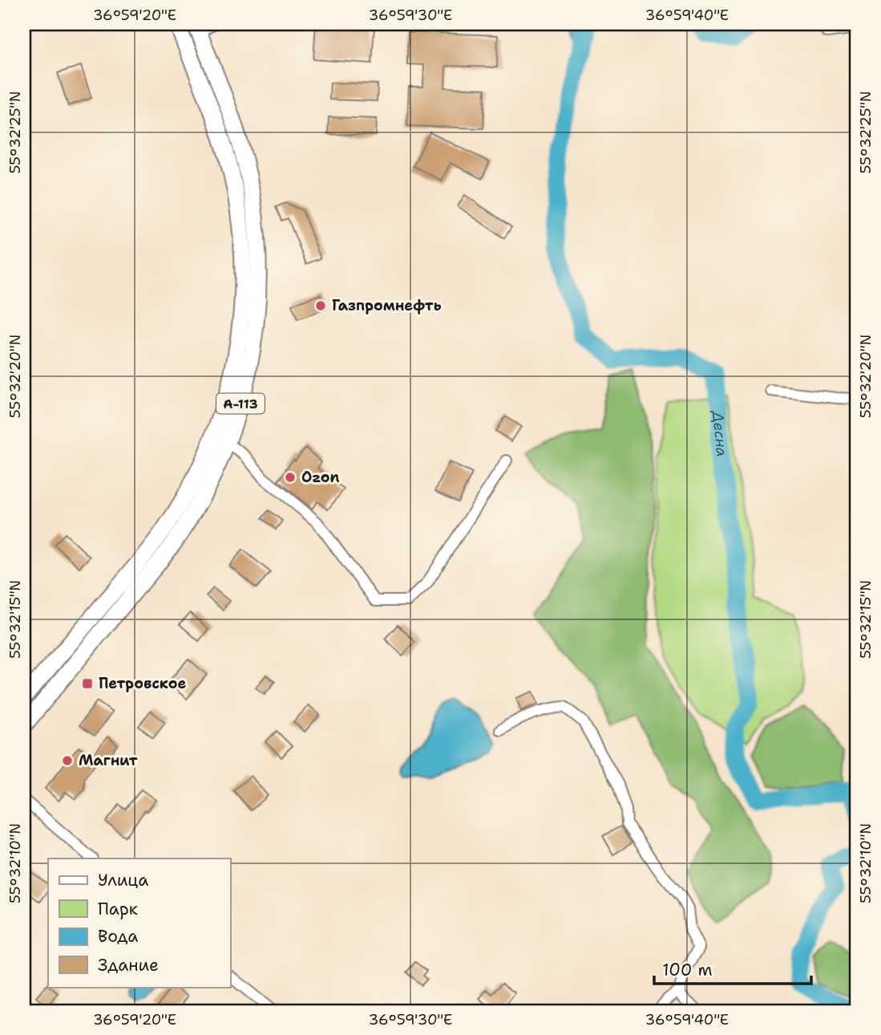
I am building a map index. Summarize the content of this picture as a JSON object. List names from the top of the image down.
{
  "streets": {
    "highway": ["А-113"]
  },
  "water": ["Десна"],
  "places": {
    "other": ["Газпромнефть", "Ozon", "Магнит"],
    "transit": ["Петровское"]
  },
  "legend": [
    "Улица",
    "Парк",
    "Вода",
    "Здание"
  ],
  "scale_bar": "100 m",
  "coordinates": [
    "36°59'20\"E",
    "36°59'30\"E",
    "36°59'40\"E",
    "55°32'25\"N",
    "55°32'20\"N",
    "55°32'15\"N",
    "55°32'10\"N"
  ]
}
